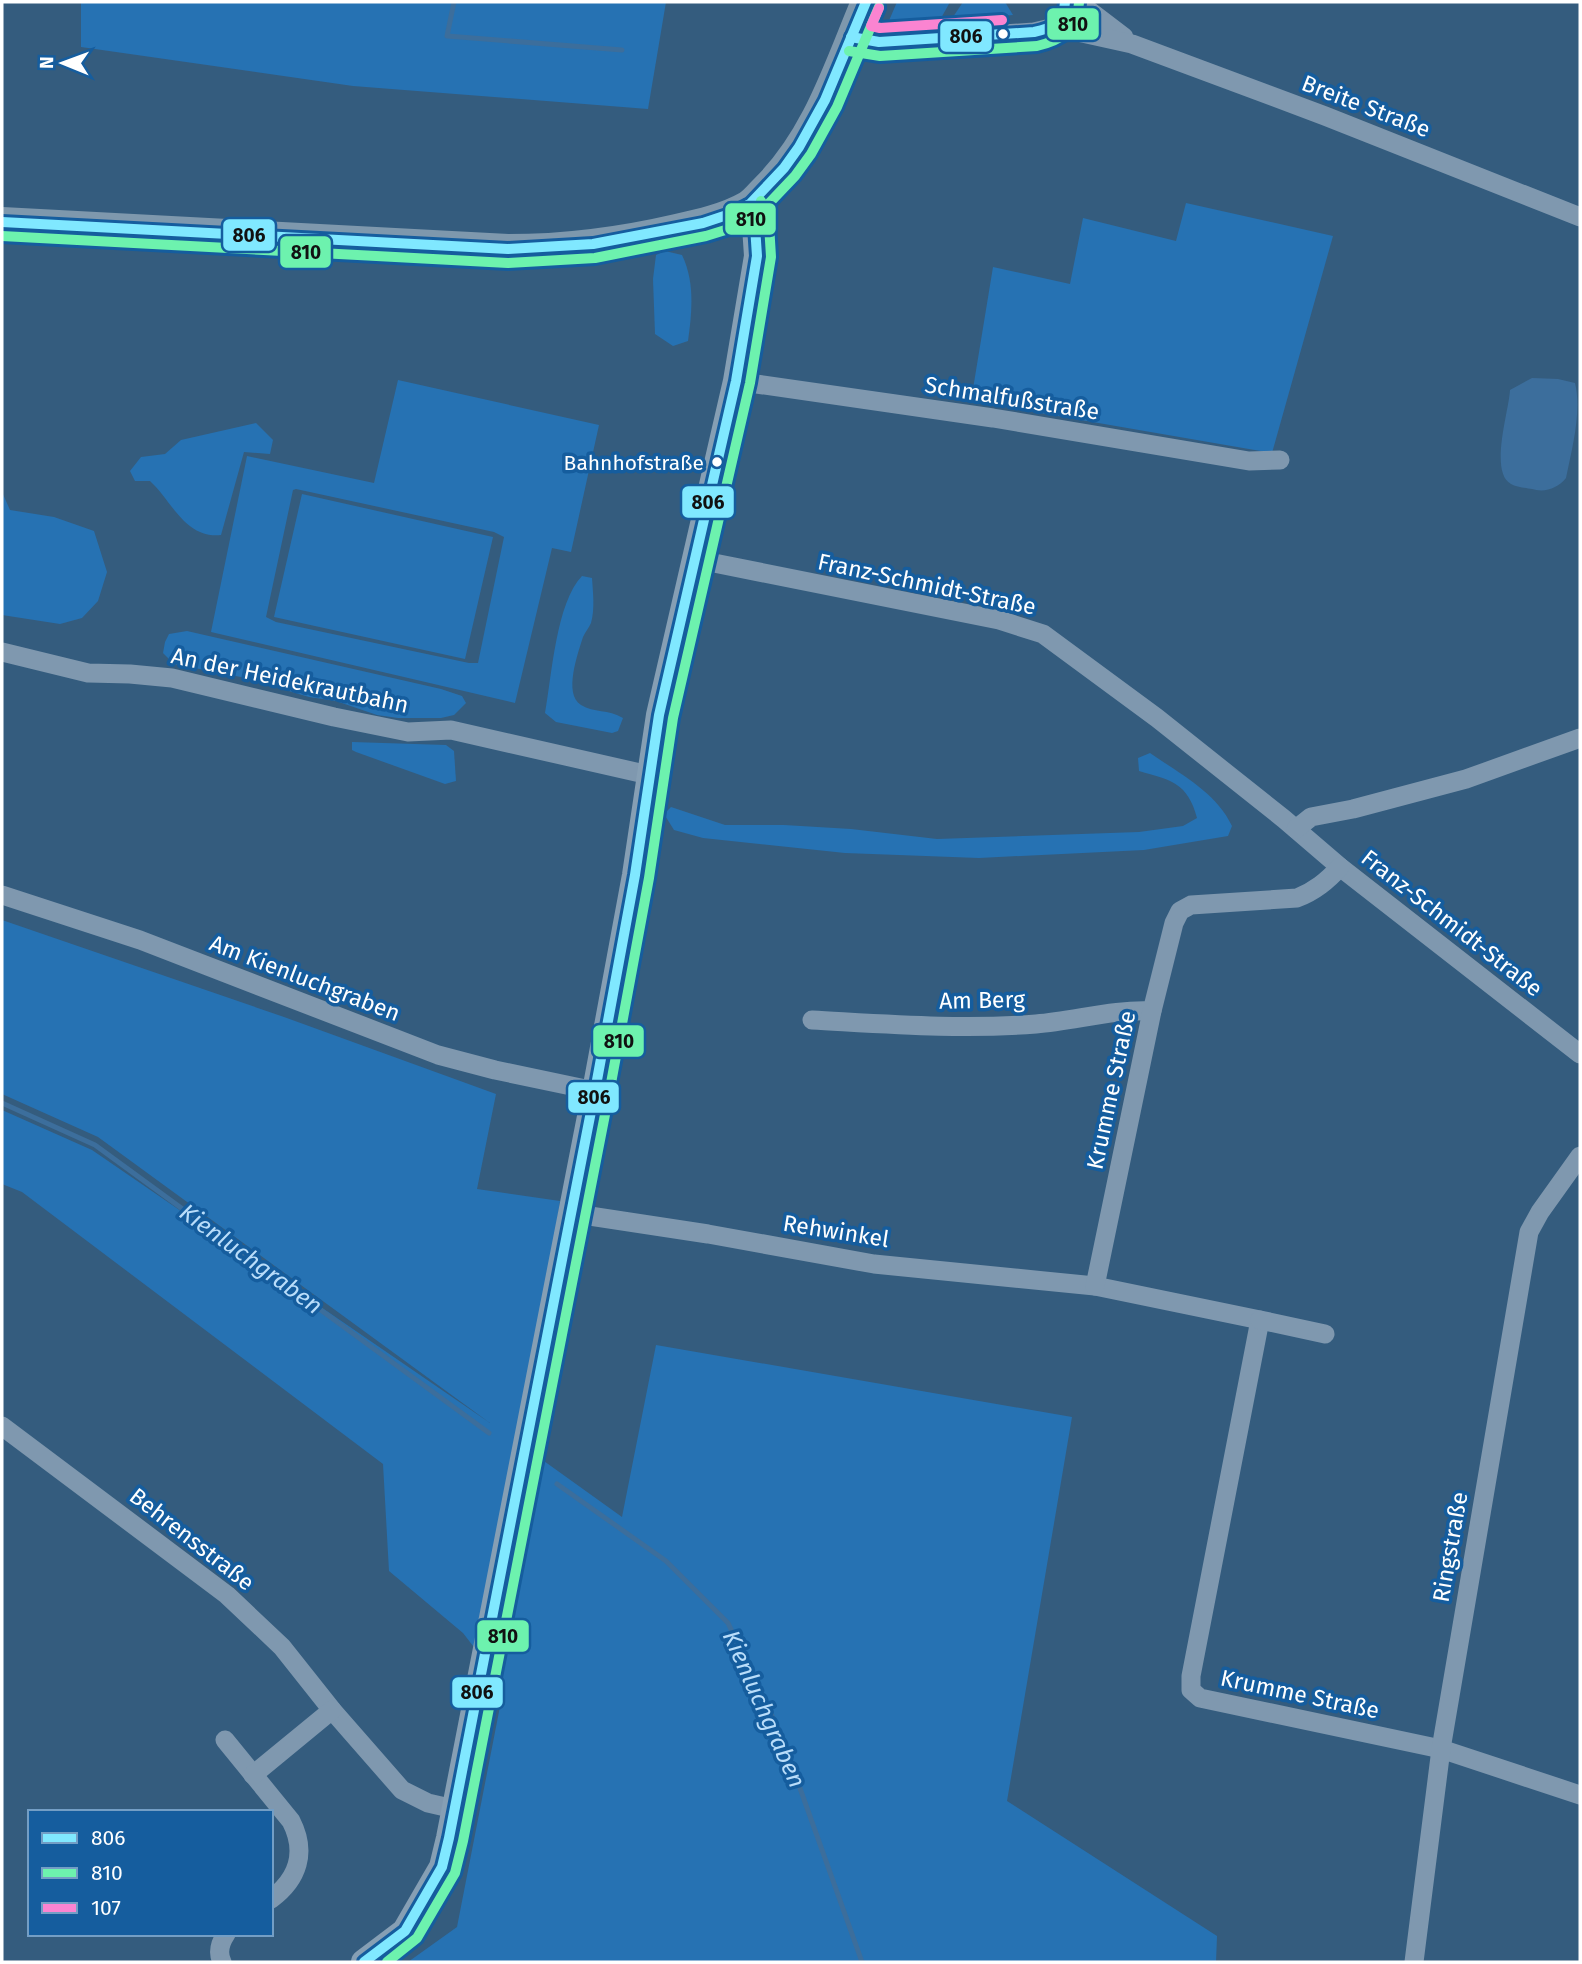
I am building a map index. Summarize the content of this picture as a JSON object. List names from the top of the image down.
{
  "streets": {
    "street": [
      "Breite Straße",
      "Schmalfußstraße",
      "Franz-Schmidt-Straße",
      "An der Heidekrautbahn",
      "Am Kienluchgraben",
      "Am Berg",
      "Krumme Straße",
      "Rehwinkel",
      "Behrensstraße",
      "Ringstraße"
    ]
  },
  "crossings": [
    ["Franz-Schmidt-Straße", "Krumme Straße"],
    ["Am Berg", "Krumme Straße"],
    ["Krumme Straße", "Rehwinkel"],
    ["Krumme Straße", "Ringstraße"]
  ],
  "water": ["Kienluchgraben"],
  "places": ["Bahnhofstraße"],
  "lines": ["transit line 806", "transit line 810", "transit line 107"],
  "legend": ["806", "810", "107"],
  "north": "left"
}
